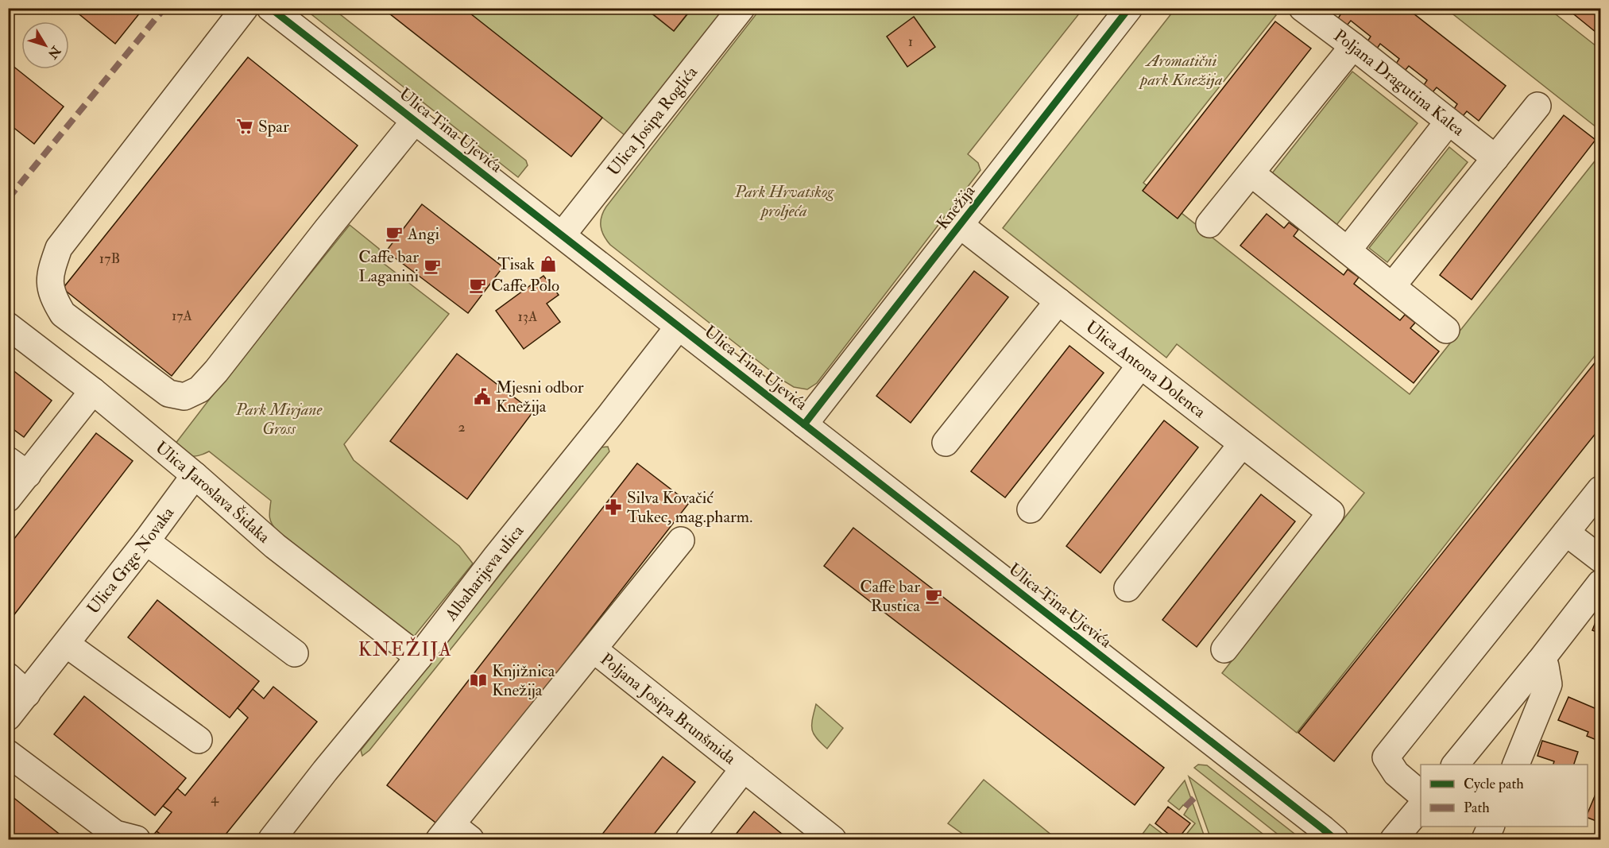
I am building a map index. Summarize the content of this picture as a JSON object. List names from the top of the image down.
{
  "streets": {
    "street": [
      "Poljana Dragutina Kalea",
      "Ulica Josipa Roglića",
      "Ulica Tina Ujevića",
      "Knežija",
      "Ulica Antona Dolenca",
      "Ulica Jaroslava Šidaka",
      "Ulica Grge Novaka",
      "Albaharijeva ulica",
      "Poljana Josipa Brunšmida"
    ]
  },
  "crossings": [
    ["Ulica Josipa Roglića", "Ulica Tina Ujevića"],
    ["Ulica Tina Ujevića", "Knežija"],
    ["Ulica Tina Ujevića", "Albaharijeva ulica"],
    ["Knežija", "Ulica Antona Dolenca"],
    ["Ulica Jaroslava Šidaka", "Ulica Grge Novaka"],
    ["Ulica Jaroslava Šidaka", "Albaharijeva ulica"]
  ],
  "districts": ["KNEŽIJA"],
  "parks": ["Aromatični park Knežija", "Park Hrvatskog proljeća", "Park Mirjane Gross"],
  "places": {
    "supermarket": ["Spar"],
    "cafe": [
      "Angi",
      "Caffe bar Laganini",
      "Caffe Polo",
      "Caffe bar Rustica"
    ],
    "shop": ["Tisak"],
    "public building": ["Mjesni odbor Knežija"],
    "pharmacy": ["Silva Kovačić Tukec, mag.pharm."],
    "library": ["Knjižnica Knežija"]
  },
  "house_numbers": [
    "1",
    "17B",
    "17A",
    "13A",
    "2",
    "4"
  ],
  "legend": ["Cycle path", "Path"],
  "north": "bottom right"
}
